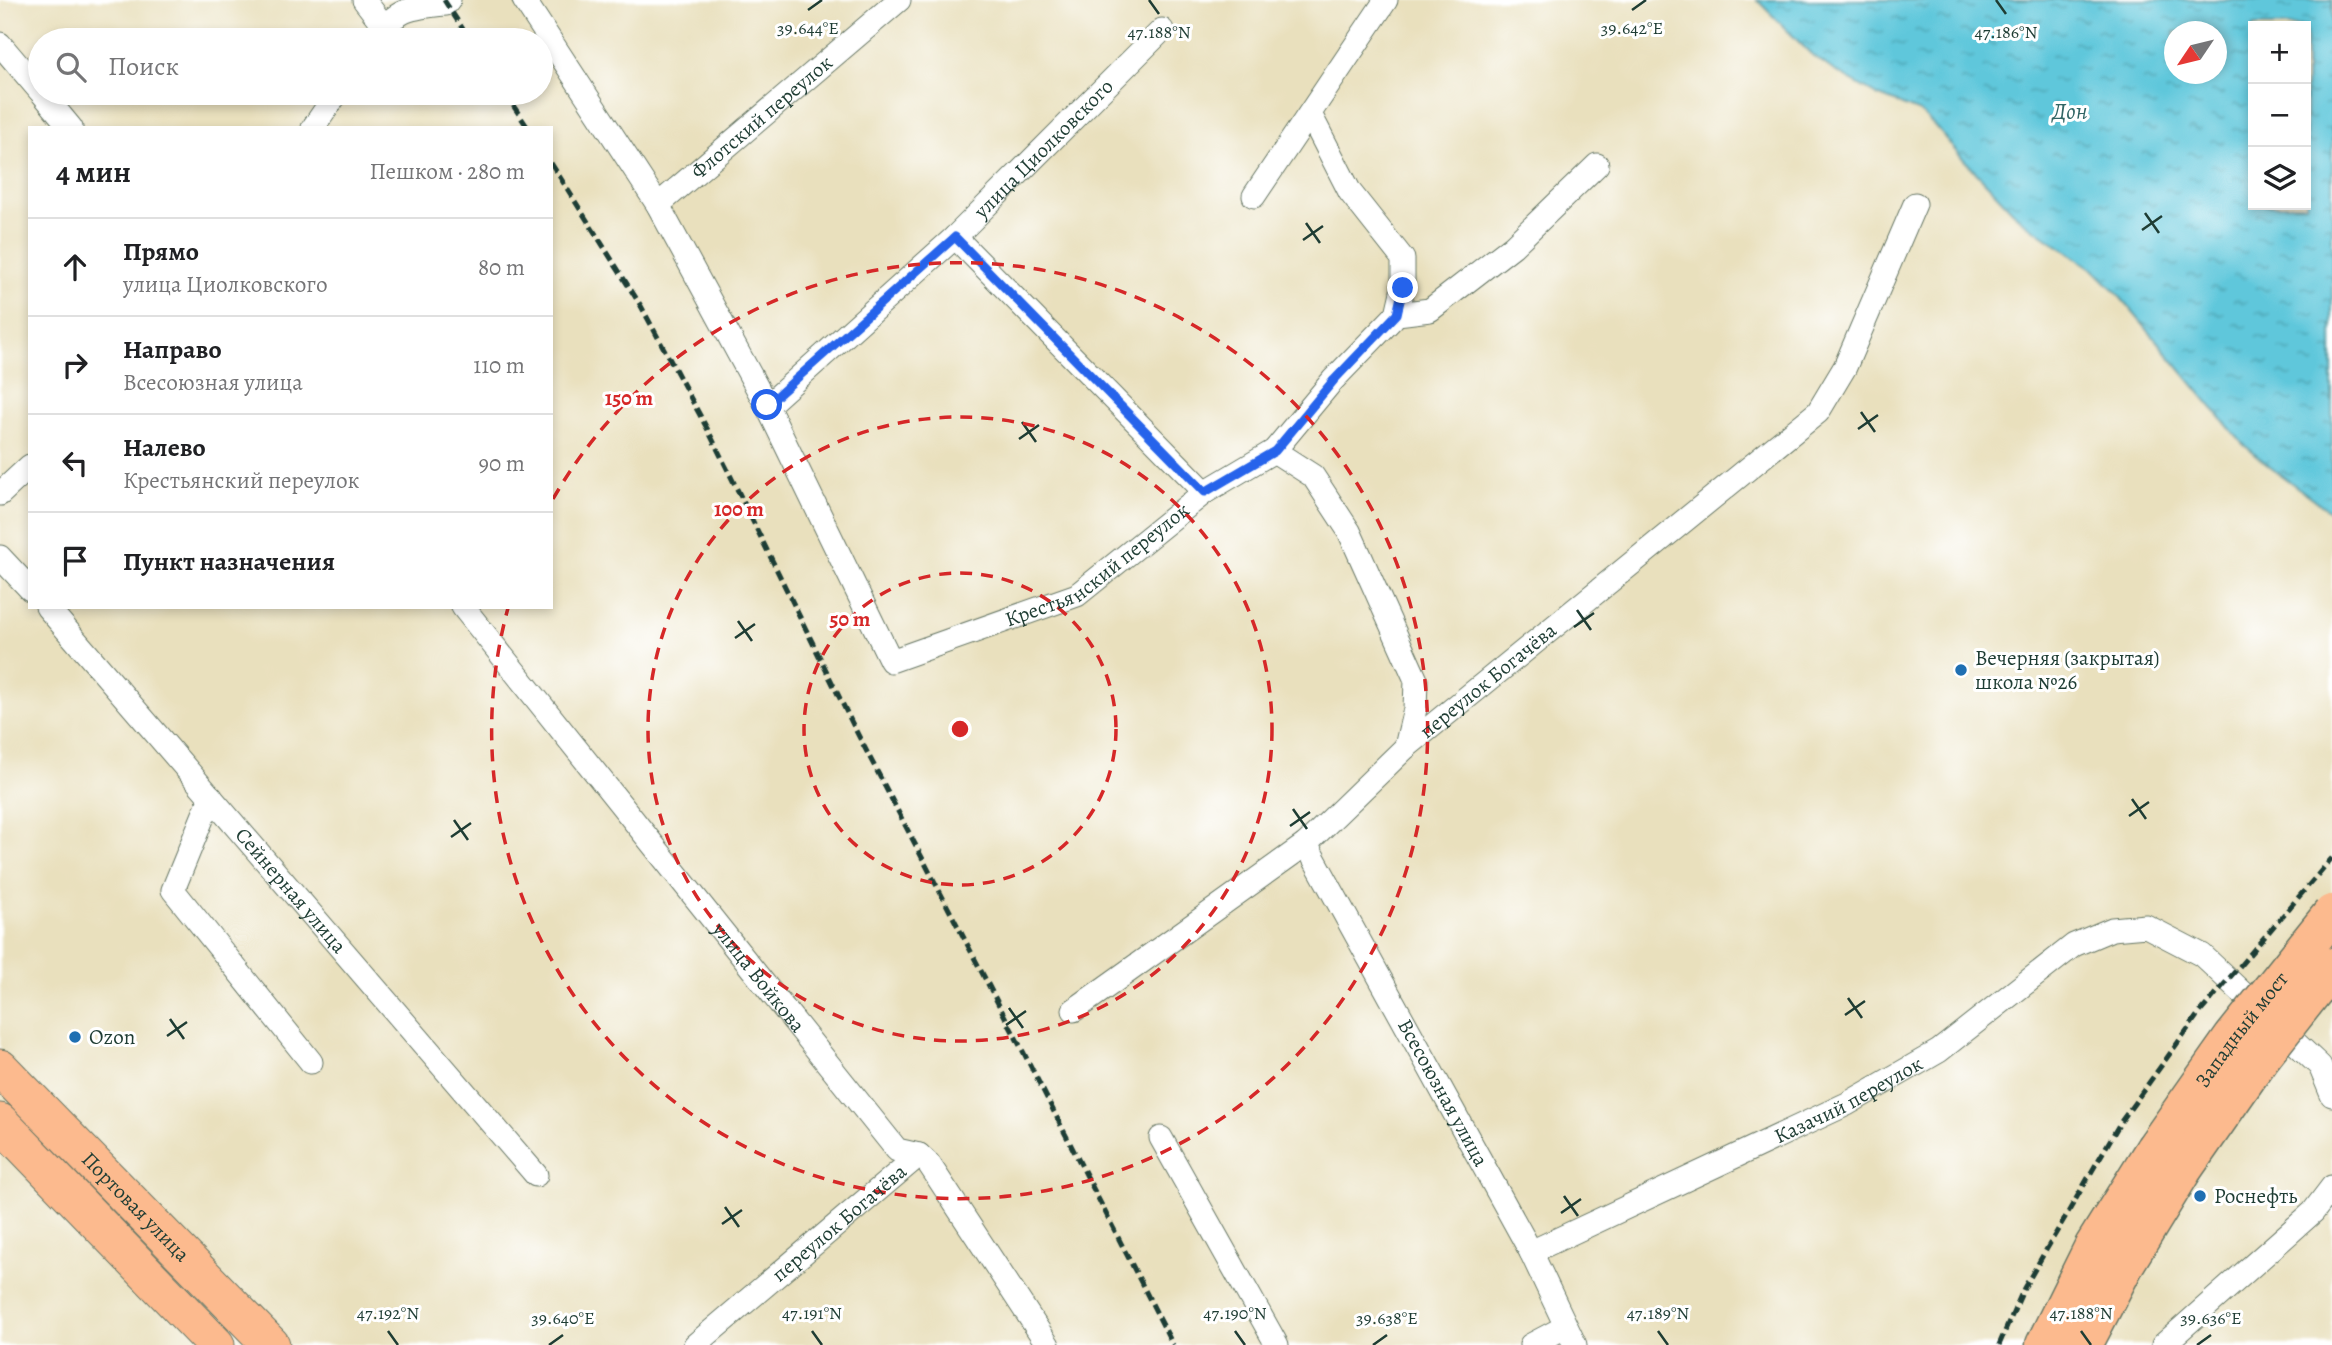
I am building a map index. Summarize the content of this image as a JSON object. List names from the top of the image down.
{
  "streets": {
    "highway": ["Западный мост"],
    "main road": ["Портовая улица"],
    "street": [
      "Флотский переулок",
      "улица Циолковского",
      "Крестьянский переулок",
      "переулок Богачёва",
      "Сейнерная улица",
      "улица Войкова",
      "Всесоюзная улица",
      "Казачий переулок"
    ]
  },
  "crossings": [
    ["улица Циолковского", "Крестьянский переулок"],
    ["переулок Богачёва", "улица Войкова"],
    ["переулок Богачёва", "Всесоюзная улица"],
    ["Всесоюзная улица", "Казачий переулок"]
  ],
  "water": ["Дон"],
  "places": ["Вечерняя (закрытая) школа №26", "Ozon", "Роснефть"],
  "north": "bottom left",
  "page": {
    "map_buttons": ["+", "−"],
    "search": "Поиск",
    "heading": ["4 мин", "Пешком · 280 m"],
    "list": [
      ["Прямо", "улица Циолковского", "80 m"],
      ["Направо", "Всесоюзная улица", "110 m"],
      ["Налево", "Крестьянский переулок", "90 m"],
      "Пункт назначения"
    ]
  },
  "coordinates": [
    "39.642°E",
    "39.644°E",
    "47.188°N",
    "47.186°N",
    "47.192°N",
    "47.191°N",
    "47.190°N",
    "47.189°N",
    "39.640°E",
    "39.638°E",
    "39.636°E"
  ],
  "rings": ["150 m", "100 m", "50 m"]
}
